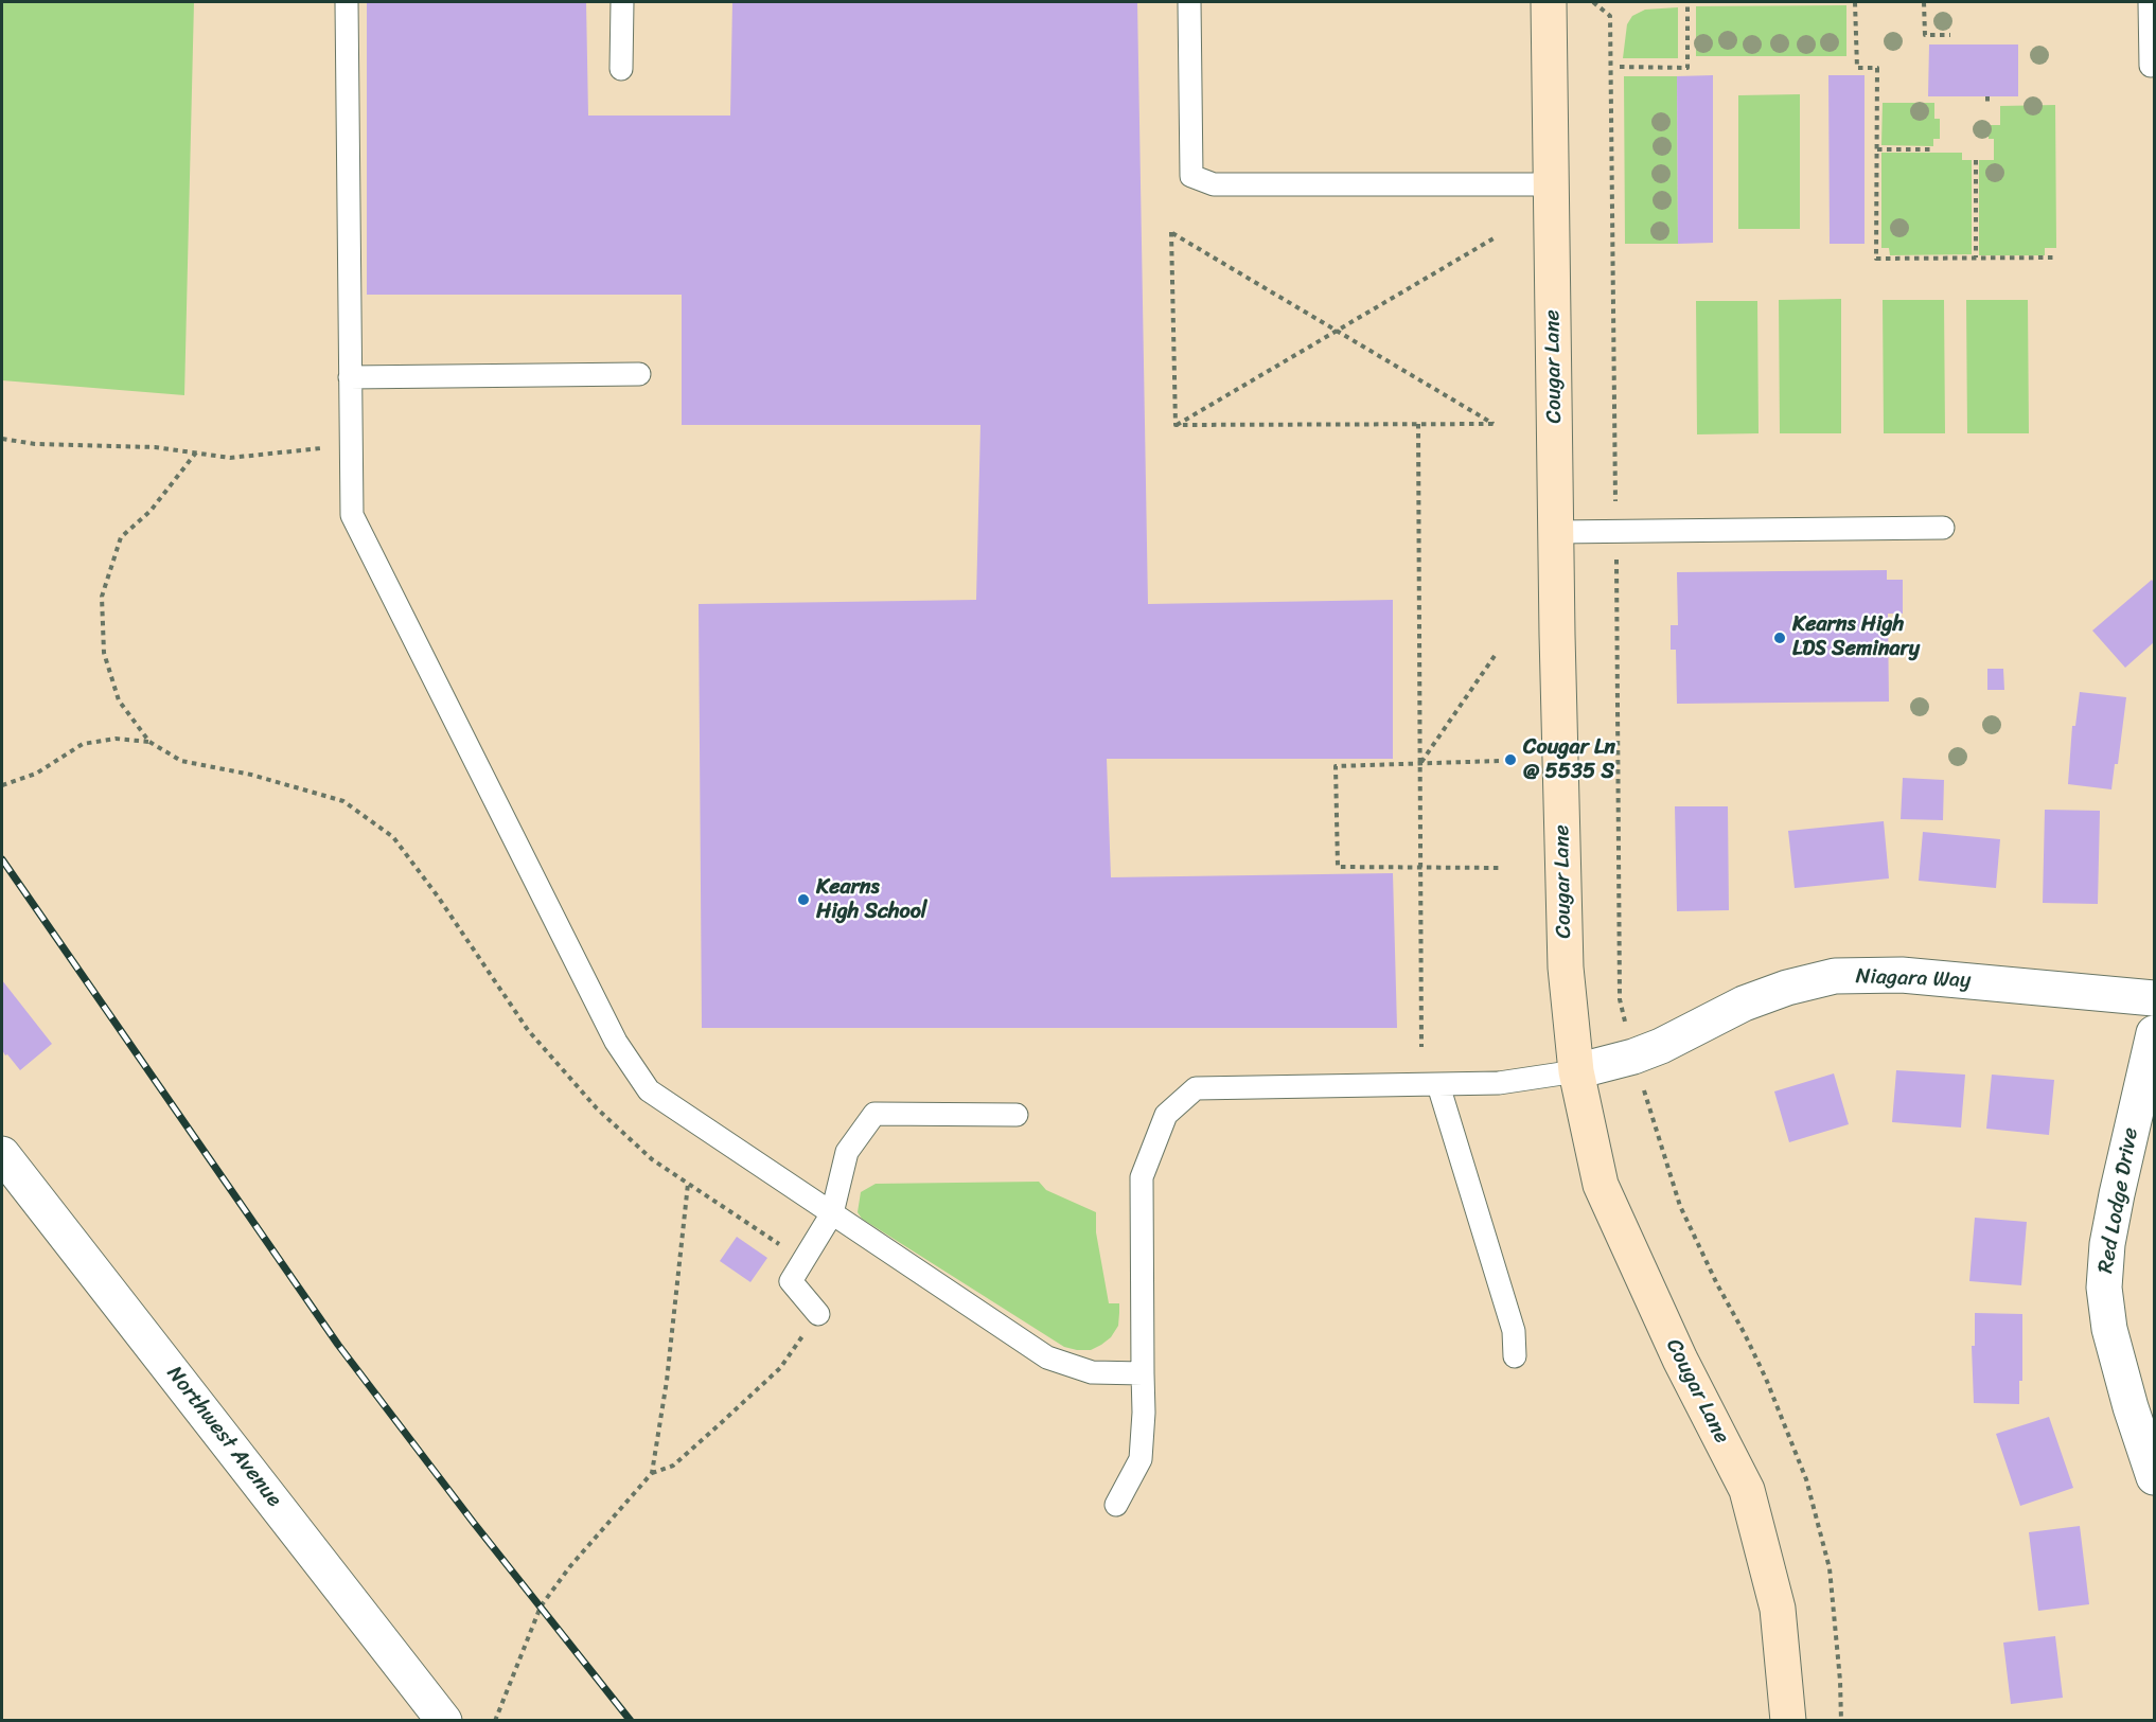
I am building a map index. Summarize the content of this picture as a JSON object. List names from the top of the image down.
{
  "streets": {
    "main road": ["Cougar Lane"],
    "street": ["Niagara Way", "Red Lodge Drive", "Northwest Avenue"]
  },
  "crossings": [
    ["Cougar Lane", "Niagara Way"]
  ],
  "places": ["Kearns High LDS Seminary", "Cougar Ln @ 5535 S", "Kearns High School"]
}
